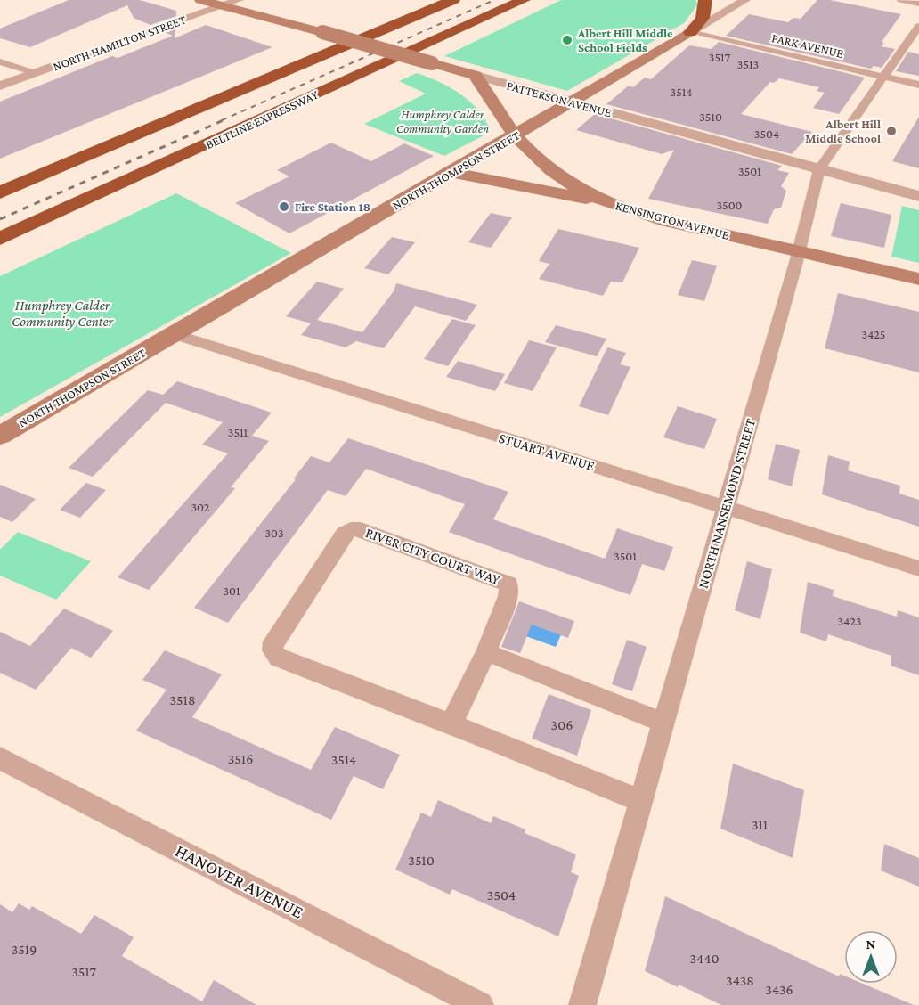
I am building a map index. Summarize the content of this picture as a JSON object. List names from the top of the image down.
{
  "streets": {
    "highway": ["BELTLINE EXPRESSWAY"],
    "main road": ["PATTERSON AVENUE", "NORTH THOMPSON STREET", "KENSINGTON AVENUE"],
    "street": [
      "NORTH HAMILTON STREET",
      "PARK AVENUE",
      "STUART AVENUE",
      "NORTH NANSEMOND STREET",
      "RIVER CITY COURT WAY",
      "HANOVER AVENUE"
    ]
  },
  "crossings": [
    ["PARK AVENUE", "NORTH THOMPSON STREET"],
    ["PARK AVENUE", "NORTH NANSEMOND STREET"],
    ["PATTERSON AVENUE", "NORTH THOMPSON STREET"],
    ["PATTERSON AVENUE", "KENSINGTON AVENUE"],
    ["PATTERSON AVENUE", "NORTH NANSEMOND STREET"],
    ["NORTH THOMPSON STREET", "KENSINGTON AVENUE"],
    ["NORTH THOMPSON STREET", "STUART AVENUE"],
    ["KENSINGTON AVENUE", "NORTH NANSEMOND STREET"],
    ["STUART AVENUE", "NORTH NANSEMOND STREET"],
    ["NORTH NANSEMOND STREET", "RIVER CITY COURT WAY"]
  ],
  "parks": ["Humphrey Calder Community Garden", "Humphrey Calder Community Center"],
  "places": ["Albert Hill Middle School Fields", "Albert Hill Middle School", "Fire Station 18"],
  "house_numbers": [
    "3517",
    "3513",
    "3514",
    "3510",
    "3504",
    "3501",
    "3500",
    "3425",
    "3511",
    "302",
    "303",
    "3501",
    "301",
    "3423",
    "3518",
    "306",
    "3516",
    "3514",
    "311",
    "3510",
    "3504",
    "3519",
    "3440",
    "3517",
    "3438",
    "3436"
  ],
  "north": "top"
}
